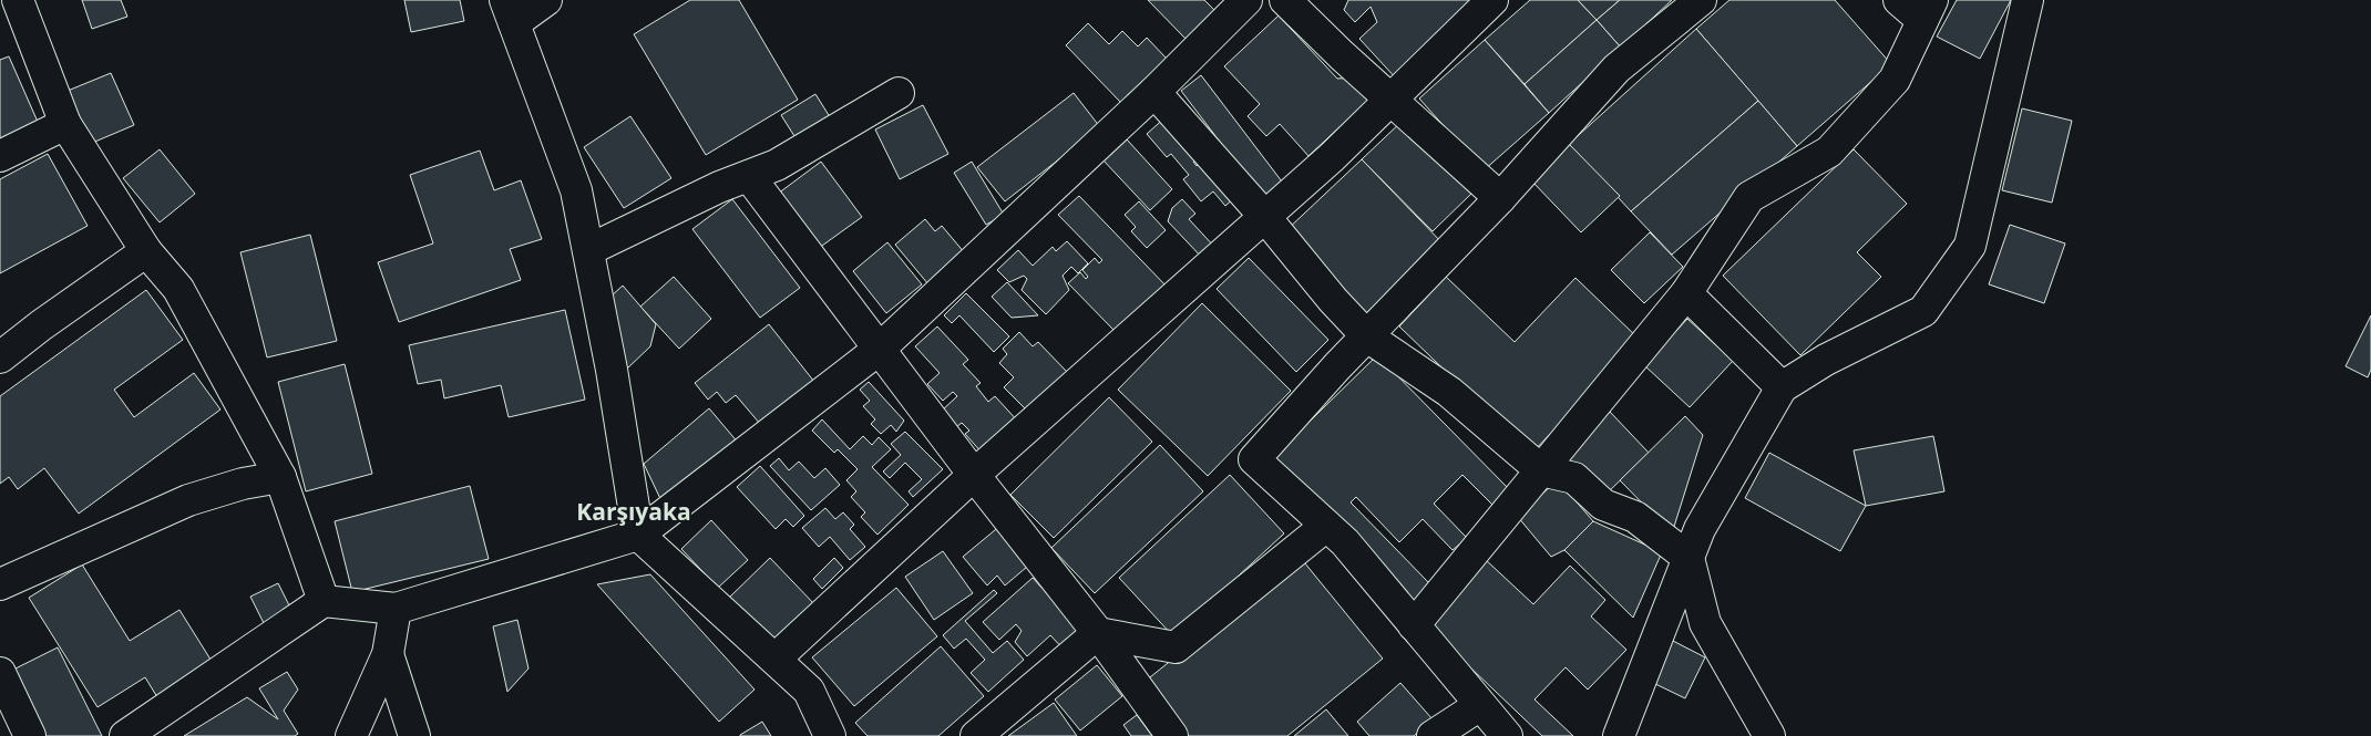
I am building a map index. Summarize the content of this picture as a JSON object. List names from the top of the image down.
{
  "districts": ["Karşıyaka"]
}
